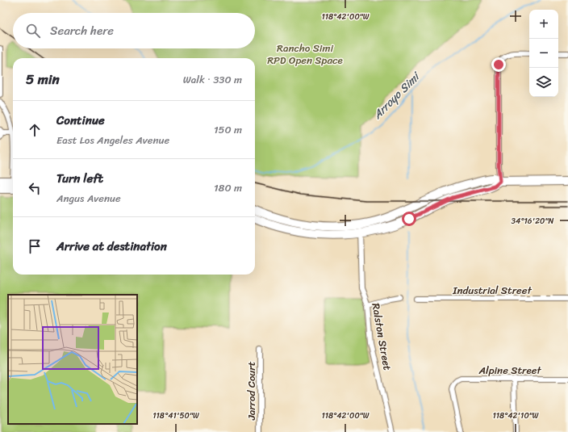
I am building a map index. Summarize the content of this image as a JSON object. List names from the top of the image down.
{
  "streets": {
    "street": [
      "Industrial Street",
      "Ralston Street",
      "Alpine Street",
      "Jarrod Court"
    ]
  },
  "water": ["Arroyo Simi"],
  "parks": ["Rancho Simi RPD Open Space"],
  "page": {
    "map_buttons": ["+", "−"],
    "search": "Search here",
    "heading": ["5 min", "Walk · 330 m"],
    "list": [
      ["Continue", "East Los Angeles Avenue", "150 m"],
      ["Turn left", "Angus Avenue", "180 m"],
      "Arrive at destination"
    ]
  },
  "coordinates": [
    "118°42'00\"W",
    "34°16'20\"N",
    "118°41'50\"W",
    "118°42'10\"W"
  ]
}
